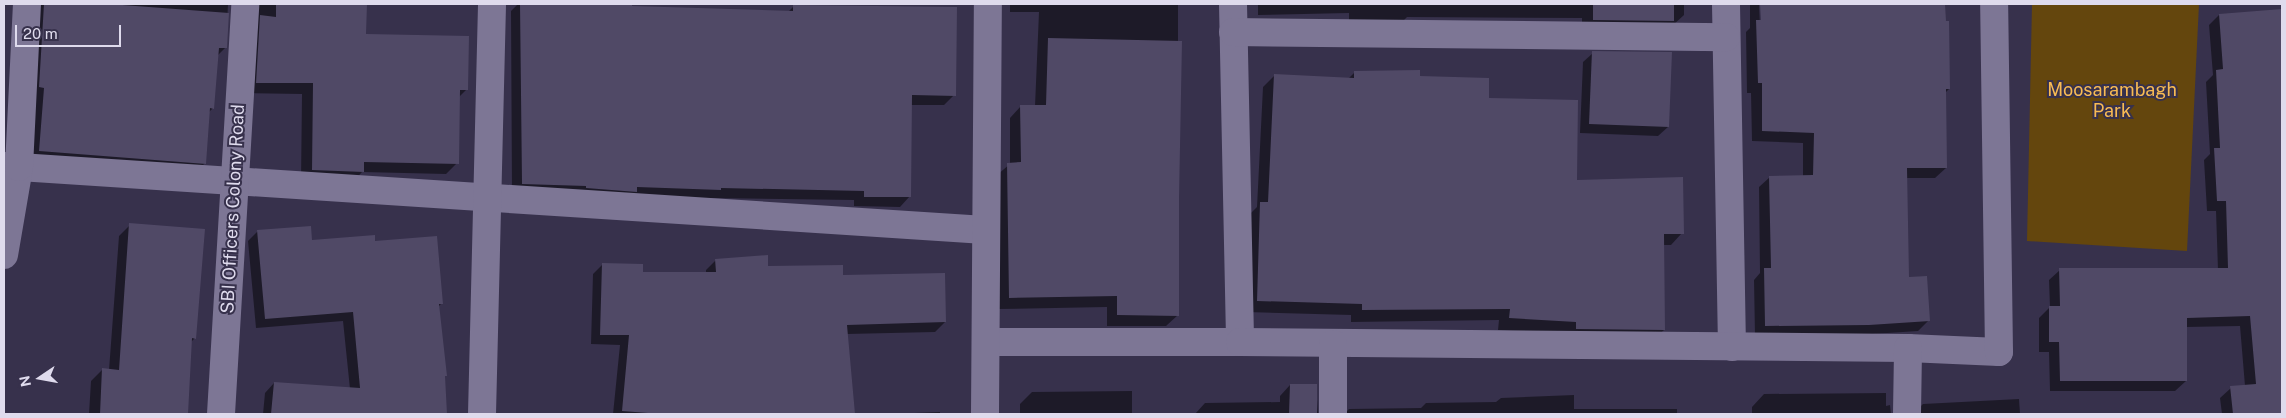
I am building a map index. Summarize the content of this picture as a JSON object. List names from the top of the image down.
{
  "streets": {
    "street": ["SBI Officers Colony Road"]
  },
  "parks": ["Moosarambagh Park"],
  "scale_bar": "20 m",
  "north": "left"
}
